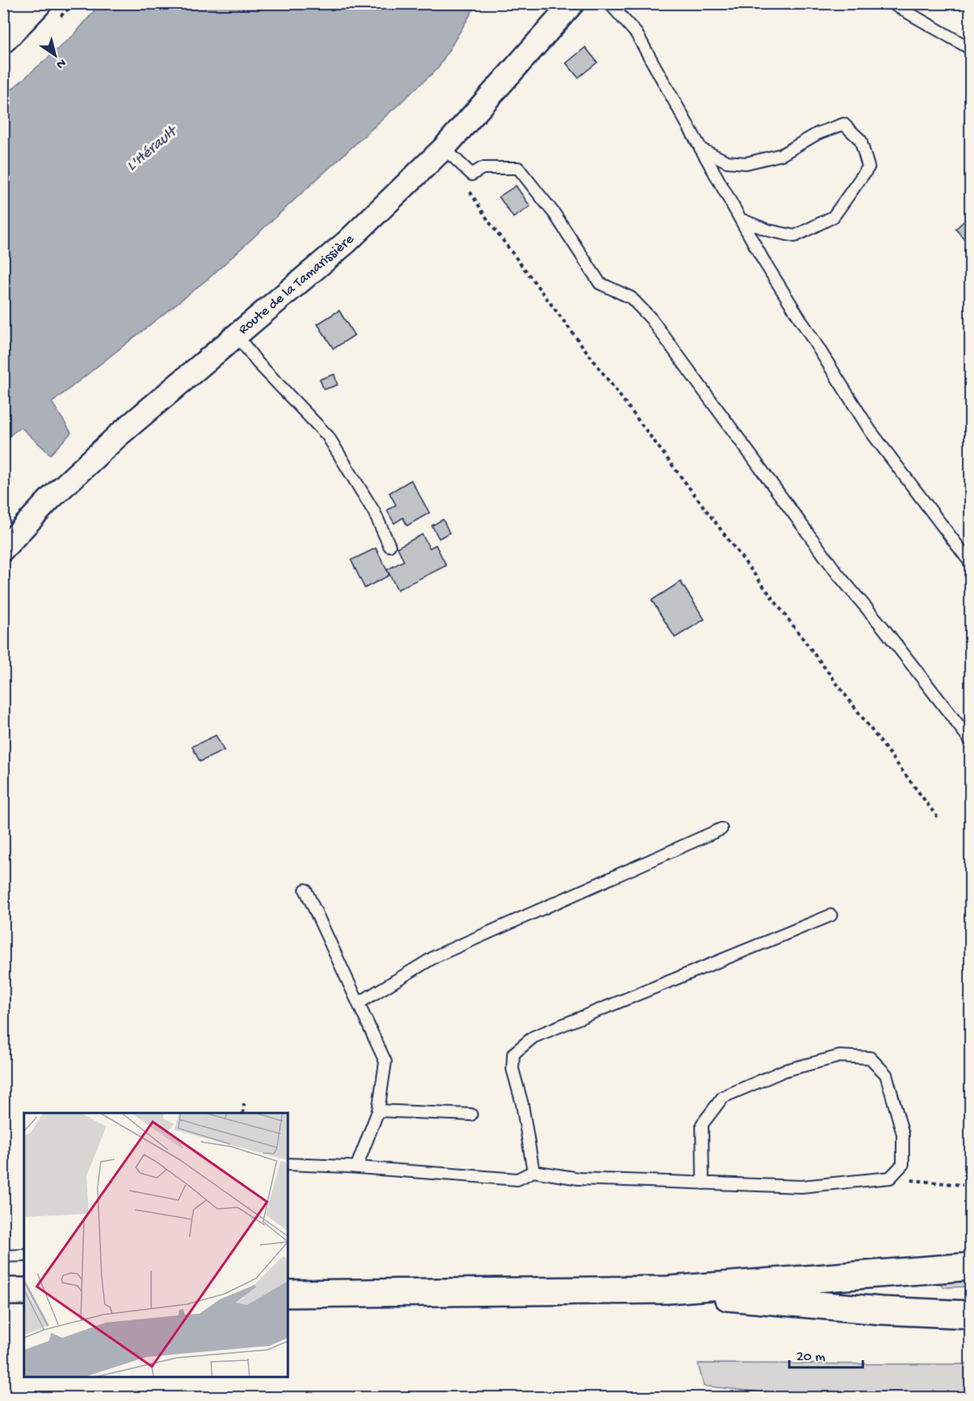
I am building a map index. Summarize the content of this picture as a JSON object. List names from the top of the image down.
{
  "streets": {
    "street": ["Route de la Tamarissière"]
  },
  "water": ["L'Hérault"],
  "scale_bar": "20 m",
  "north": "bottom right"
}
